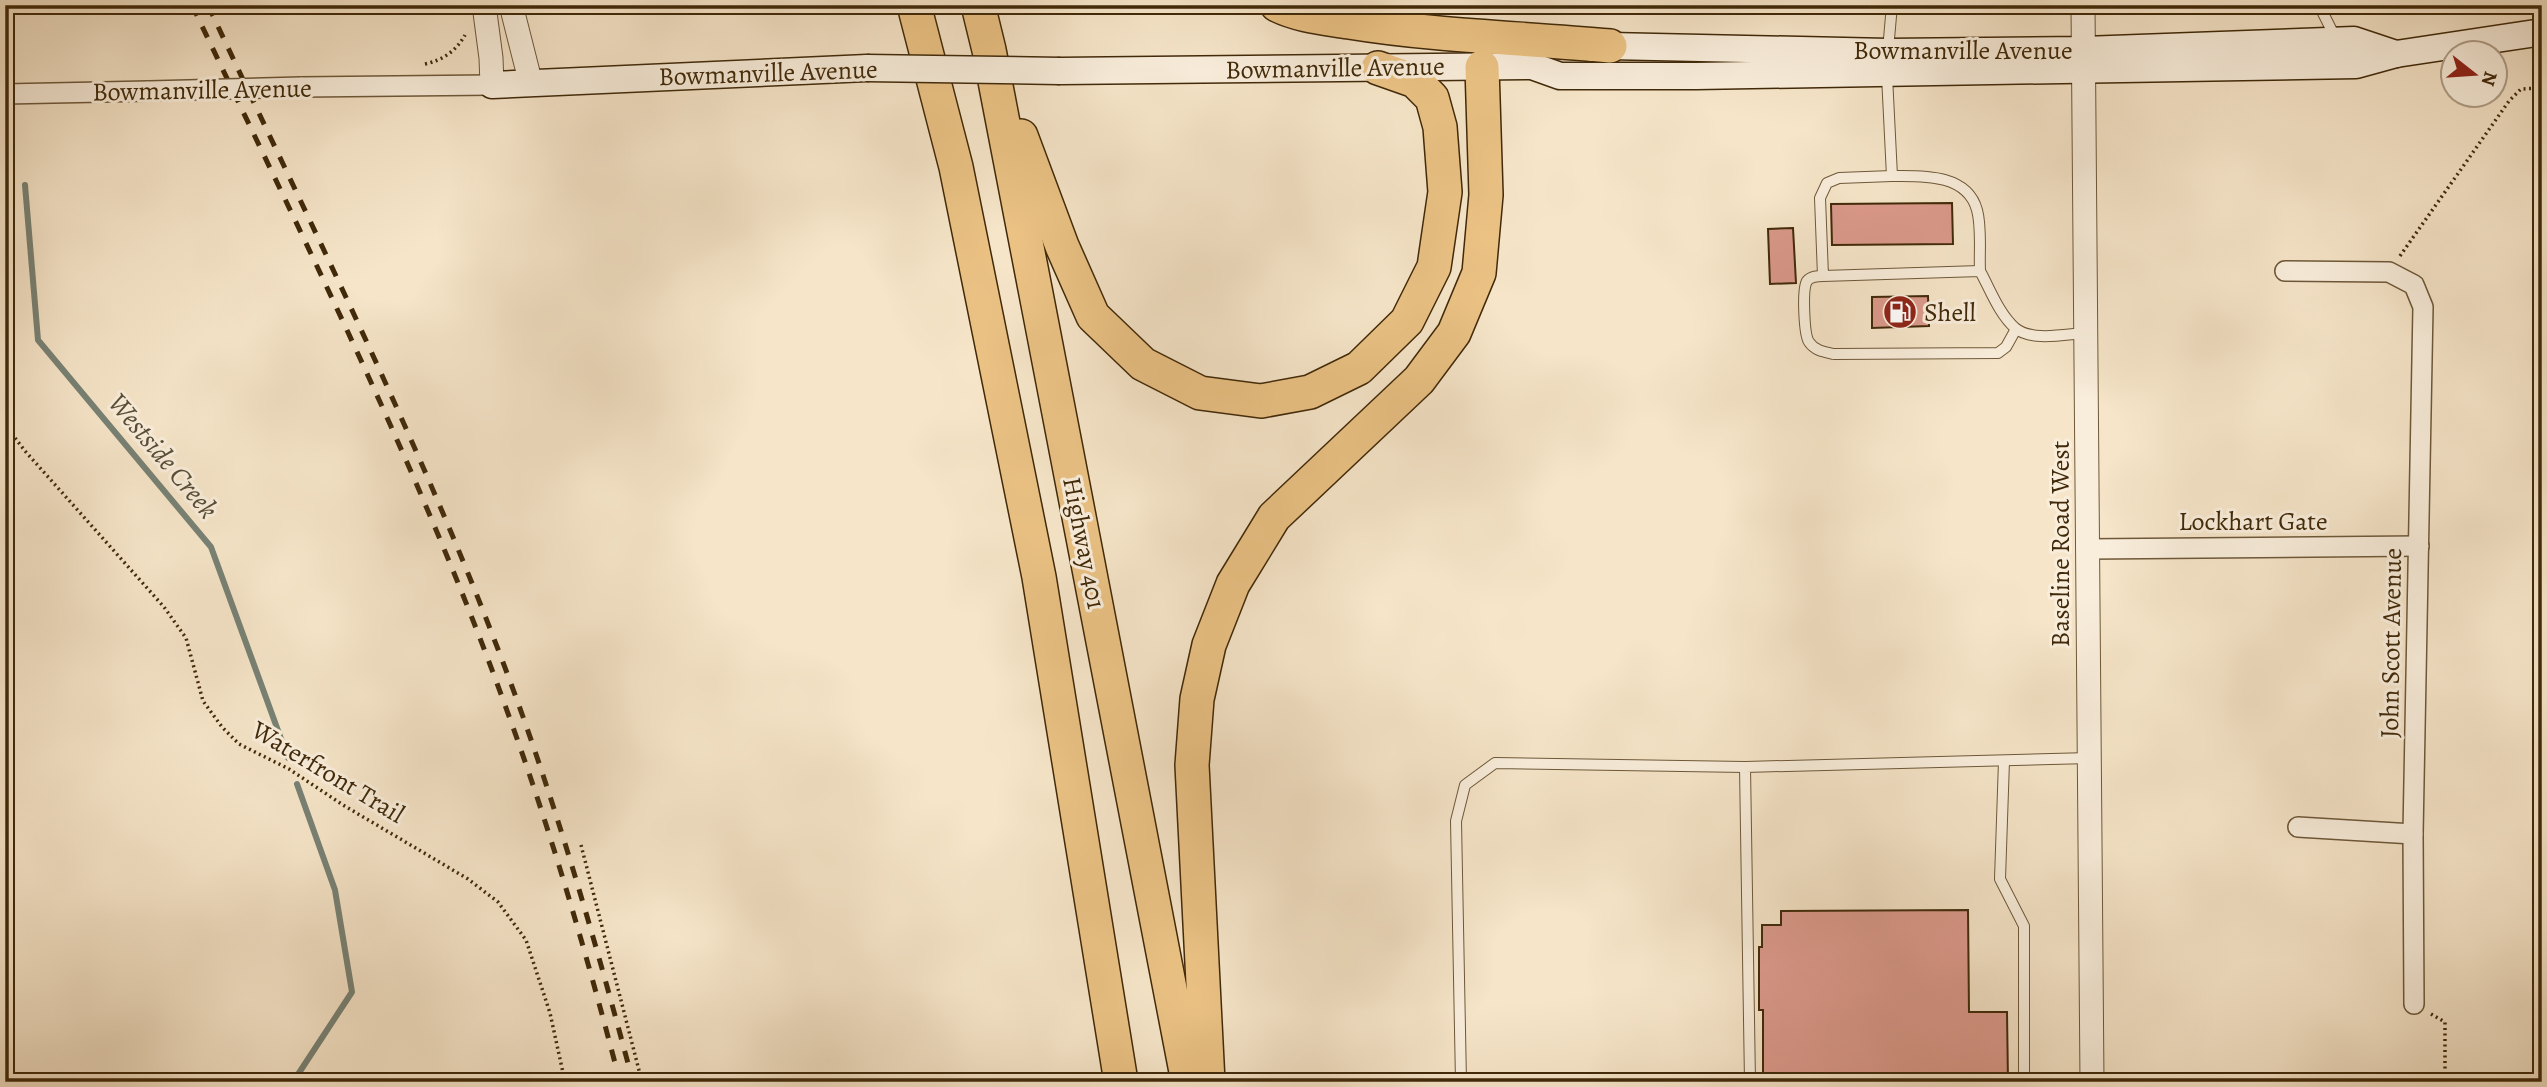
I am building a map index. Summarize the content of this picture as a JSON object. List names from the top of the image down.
{
  "streets": {
    "highway": ["Highway 401"],
    "main road": ["Bowmanville Avenue"],
    "street": ["Lockhart Gate", "Baseline Road West", "John Scott Avenue"],
    "path": ["Waterfront Trail"]
  },
  "crossings": [
    ["Bowmanville Avenue", "Baseline Road West"],
    ["Lockhart Gate", "Baseline Road West"],
    ["Lockhart Gate", "John Scott Avenue"]
  ],
  "water": ["Westside Creek"],
  "places": {
    "fuel station": ["Shell"]
  },
  "north": "right"
}
